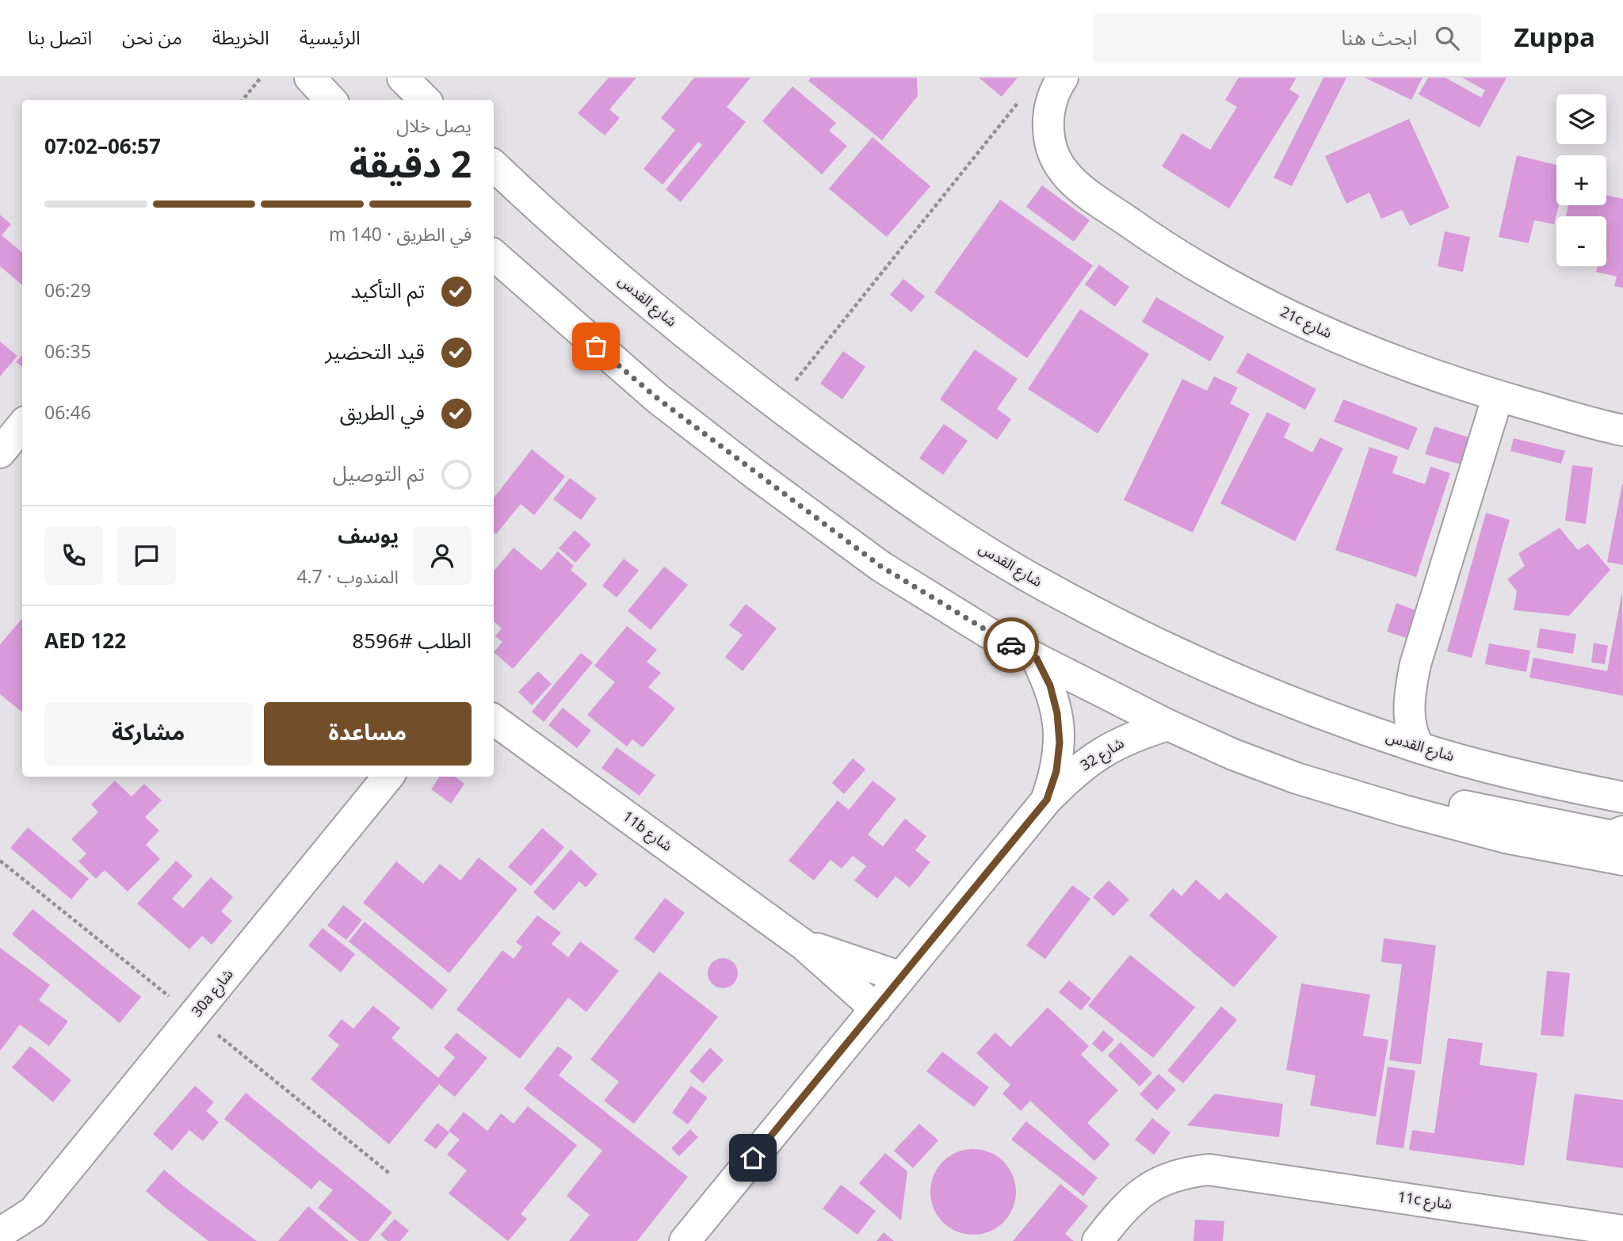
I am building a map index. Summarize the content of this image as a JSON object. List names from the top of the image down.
{
  "streets": {
    "street": [
      "شارع القدس",
      "21c شارع",
      "شارع 32",
      "11b شارع",
      "30a شارع",
      "11c شارع"
    ]
  },
  "crossings": [
    ["شارع 32", "11b شارع"]
  ],
  "page": {
    "header": "Zuppa",
    "search": "ابحث هنا",
    "nav": [
      "الرئيسية",
      "الخريطة",
      "من نحن",
      "اتصل بنا"
    ],
    "map_buttons": ["+", "−"],
    "heading": ["2 دقيقة", "يصل خلال", "06:57–07:02"],
    "panel": [
      "يوسف",
      "المندوب · 4.7",
      "الطلب #8596",
      "AED 122"
    ],
    "bar": "في الطريق · 140 m",
    "list": [
      ["تم التأكيد", "06:29"],
      ["قيد التحضير", "06:35"],
      ["في الطريق", "06:46"],
      "تم التوصيل"
    ],
    "buttons": ["مساعدة", "مشاركة"]
  }
}
